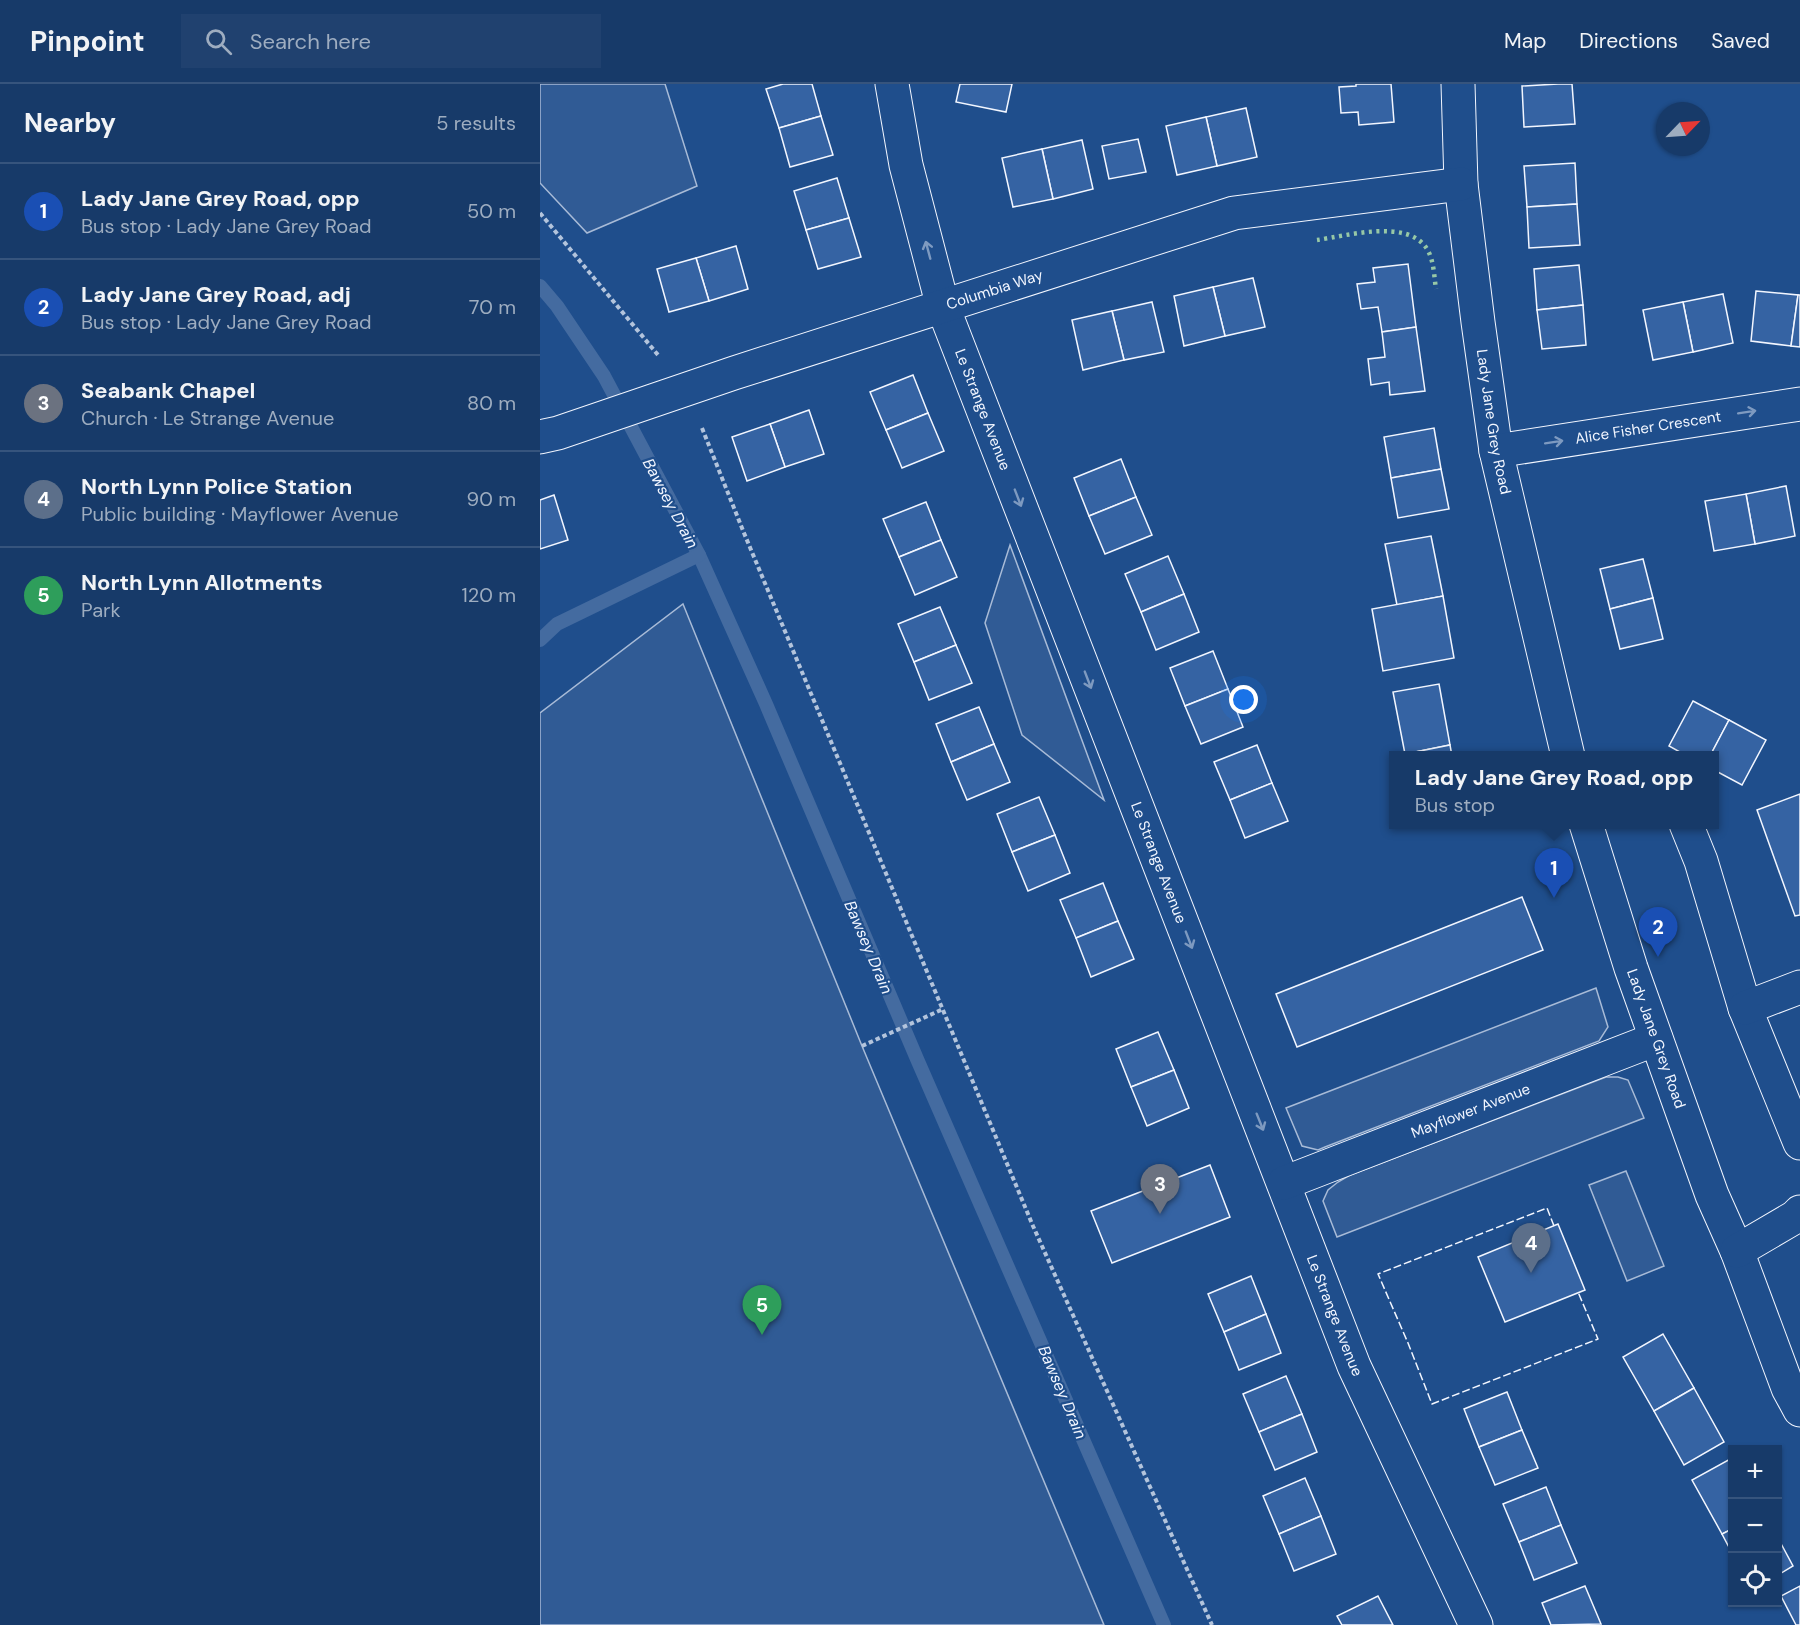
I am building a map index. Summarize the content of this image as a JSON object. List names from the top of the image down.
{
  "streets": {
    "street": [
      "Columbia Way",
      "Le Strange Avenue",
      "Lady Jane Grey Road",
      "Alice Fisher Crescent",
      "Mayflower Avenue"
    ]
  },
  "crossings": [
    ["Columbia Way", "Le Strange Avenue"],
    ["Columbia Way", "Lady Jane Grey Road"],
    ["Le Strange Avenue", "Mayflower Avenue"],
    ["Lady Jane Grey Road", "Alice Fisher Crescent"],
    ["Lady Jane Grey Road", "Mayflower Avenue"]
  ],
  "one_way": ["Alice Fisher Crescent"],
  "water": ["Bawsey Drain"],
  "north": "top right",
  "page": {
    "header": "Pinpoint",
    "search": "Search here",
    "nav": ["Map", "Directions", "Saved"],
    "heading": ["Nearby", "5 results"],
    "list": [
      {
        "mark": "1",
        "name": "Lady Jane Grey Road, opp",
        "note": "Bus stop · Lady Jane Grey Road",
        "value": "50 m"
      },
      {
        "mark": "2",
        "name": "Lady Jane Grey Road, adj",
        "note": "Bus stop · Lady Jane Grey Road",
        "value": "70 m"
      },
      {
        "mark": "3",
        "name": "Seabank Chapel",
        "note": "Church · Le Strange Avenue",
        "value": "80 m"
      },
      {
        "mark": "4",
        "name": "North Lynn Police Station",
        "note": "Public building · Mayflower Avenue",
        "value": "90 m"
      },
      {
        "mark": "5",
        "name": "North Lynn Allotments",
        "note": "Park",
        "value": "120 m"
      }
    ],
    "popup": ["Lady Jane Grey Road, opp", "Bus stop"],
    "pins": [
      "1",
      "2",
      "3",
      "4",
      "5"
    ],
    "map_buttons": ["+", "−"]
  }
}
